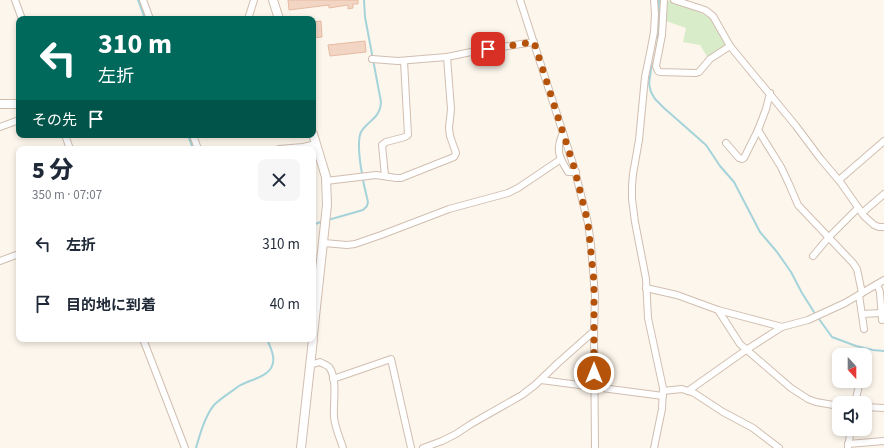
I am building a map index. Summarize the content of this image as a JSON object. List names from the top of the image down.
{
  "north": "bottom",
  "page": {
    "turn": ["310 m", "左折"],
    "then": "その先",
    "heading": ["5 分", "350 m · 07:07"],
    "list": [
      {
        "name": "左折",
        "value": "310 m"
      },
      {
        "name": "目的地に到着",
        "value": "40 m"
      }
    ]
  }
}
